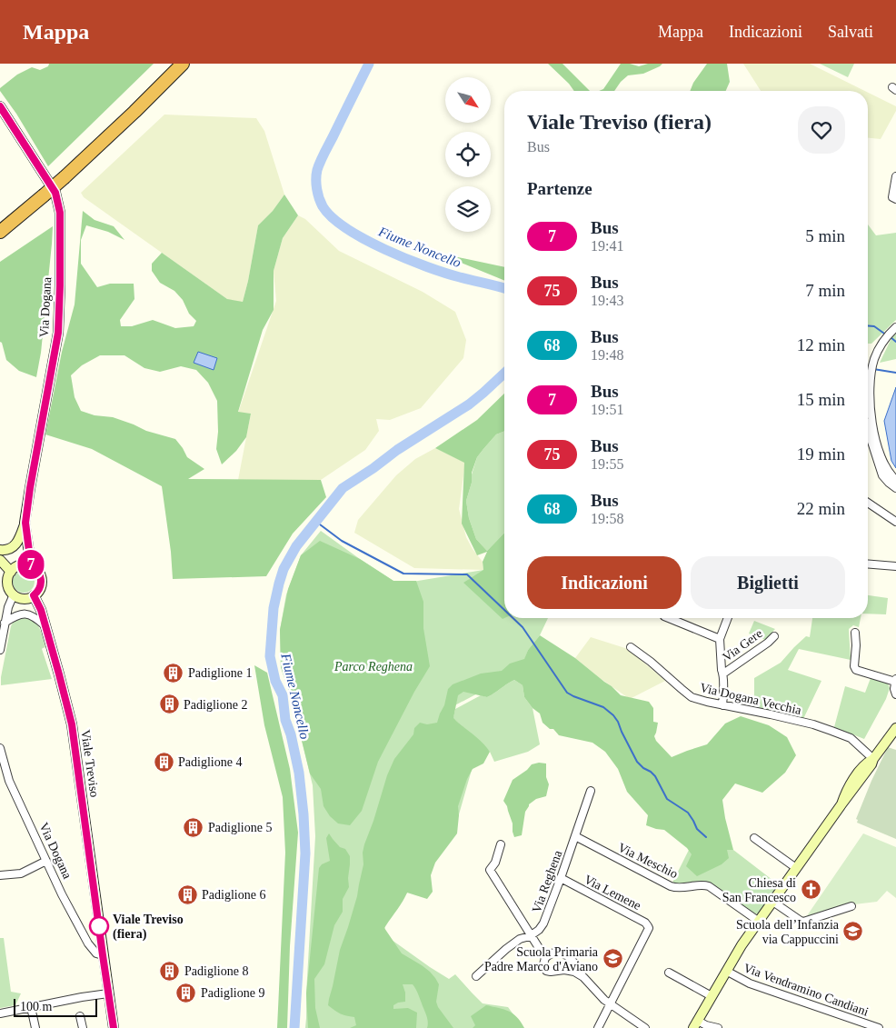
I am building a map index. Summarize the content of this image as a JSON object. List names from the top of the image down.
{
  "streets": {
    "main road": ["Via Dogana", "Viale Treviso"],
    "street": [
      "Via Gere",
      "Via Dogana Vecchia",
      "Via Meschio",
      "Via Reghena",
      "Via Lemene",
      "Via Vendramino Candiani"
    ]
  },
  "crossings": [
    ["Via Dogana", "Viale Treviso"],
    ["Via Gere", "Via Dogana Vecchia"],
    ["Via Meschio", "Via Reghena"],
    ["Via Reghena", "Via Lemene"]
  ],
  "water": ["Fiume Noncello"],
  "parks": ["Parco Reghena"],
  "places": {
    "building": [
      "Padiglione 1",
      "Padiglione 2",
      "Padiglione 4",
      "Padiglione 5",
      "Padiglione 6",
      "Padiglione 8",
      "Padiglione 9"
    ],
    "church": ["Chiesa di San Francesco"],
    "other": ["Viale Treviso (fiera)"],
    "school or university": ["Scuola dell’Infanzia via Cappuccini", "Scuola Primaria Padre Marco d'Aviano"]
  },
  "lines": ["bus line 7"],
  "scale_bar": "100 m",
  "north": "bottom right",
  "page": {
    "header": "Mappa",
    "nav": ["Mappa", "Indicazioni", "Salvati"],
    "on_map": "7",
    "heading": [
      ["Viale Treviso (fiera)", "Bus"],
      "Partenze"
    ],
    "list": [
      {
        "mark": "7",
        "name": "Bus",
        "note": "19:41",
        "value": "5 min"
      },
      {
        "mark": "75",
        "name": "Bus",
        "note": "19:43",
        "value": "7 min"
      },
      {
        "mark": "68",
        "name": "Bus",
        "note": "19:48",
        "value": "12 min"
      },
      {
        "mark": "7",
        "name": "Bus",
        "note": "19:51",
        "value": "15 min"
      },
      {
        "mark": "75",
        "name": "Bus",
        "note": "19:55",
        "value": "19 min"
      },
      {
        "mark": "68",
        "name": "Bus",
        "note": "19:58",
        "value": "22 min"
      }
    ],
    "buttons": ["Indicazioni", "Biglietti"],
    "scale": "100 m"
  }
}
